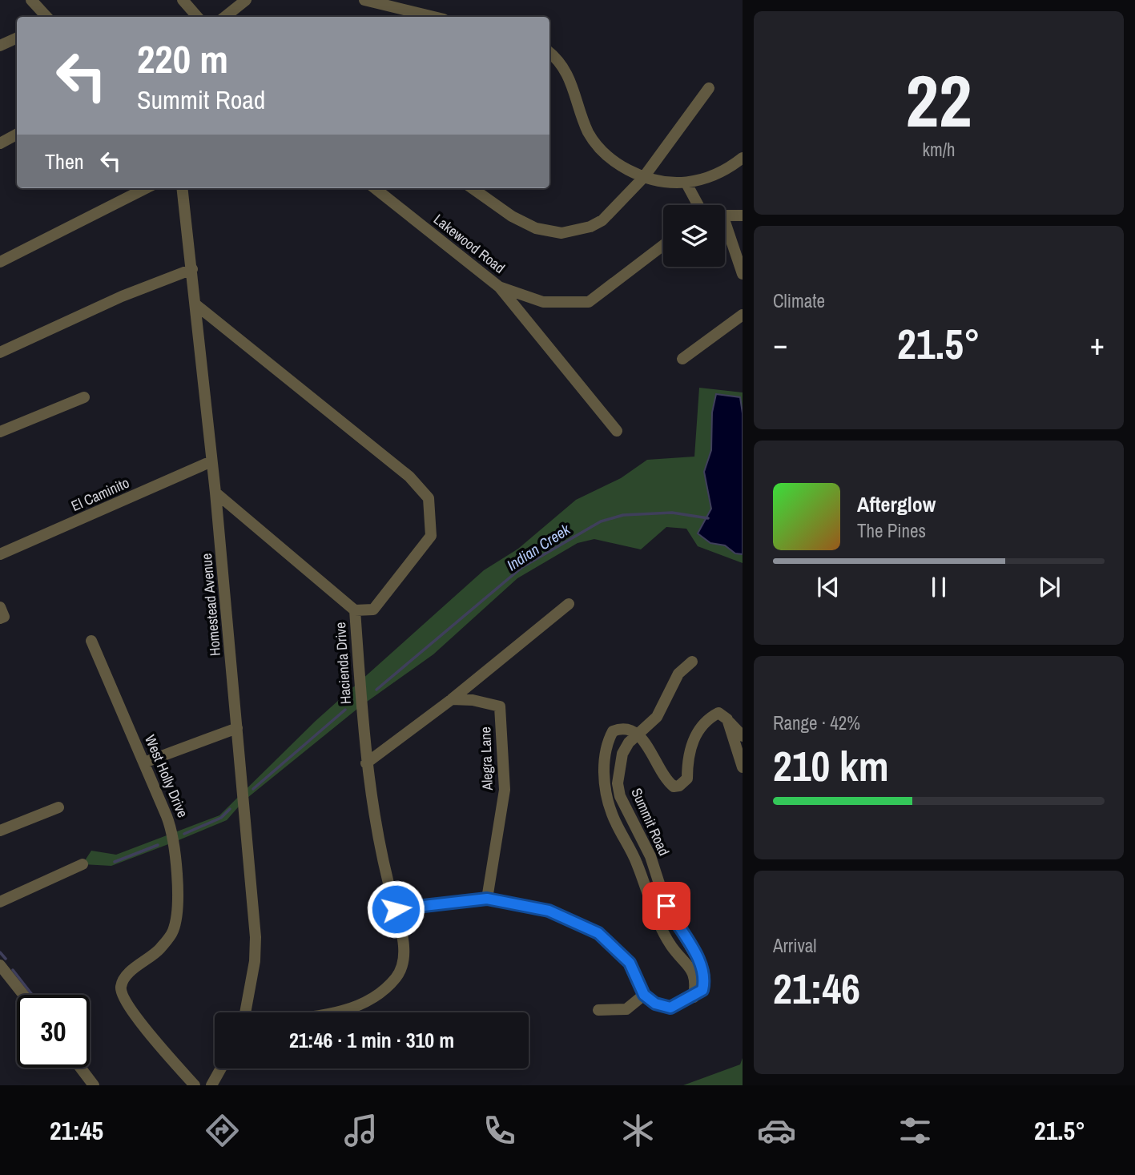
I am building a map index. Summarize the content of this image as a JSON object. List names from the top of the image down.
{
  "streets": {
    "street": [
      "Lakewood Road",
      "El Caminito",
      "Homestead Avenue",
      "Hacienda Drive",
      "Alegra Lane",
      "West Holly Drive",
      "Summit Road"
    ]
  },
  "crossings": [
    ["El Caminito", "Homestead Avenue"],
    ["Homestead Avenue", "Hacienda Drive"]
  ],
  "water": ["Indian Creek"],
  "page": {
    "tile": [
      ["22", "km/h"],
      "Climate",
      ["Range · 42%", "210 km"],
      ["Arrival", "21:46"]
    ],
    "turn": ["220 m", "Summit Road"],
    "then": "Then",
    "heat": ["−", "21.5°", "+"],
    "song": ["Afterglow", "The Pines"],
    "limit": "30",
    "trip": "21:46 · 1 min · 310 m",
    "tabs": ["21:45", "21.5°"]
  }
}
